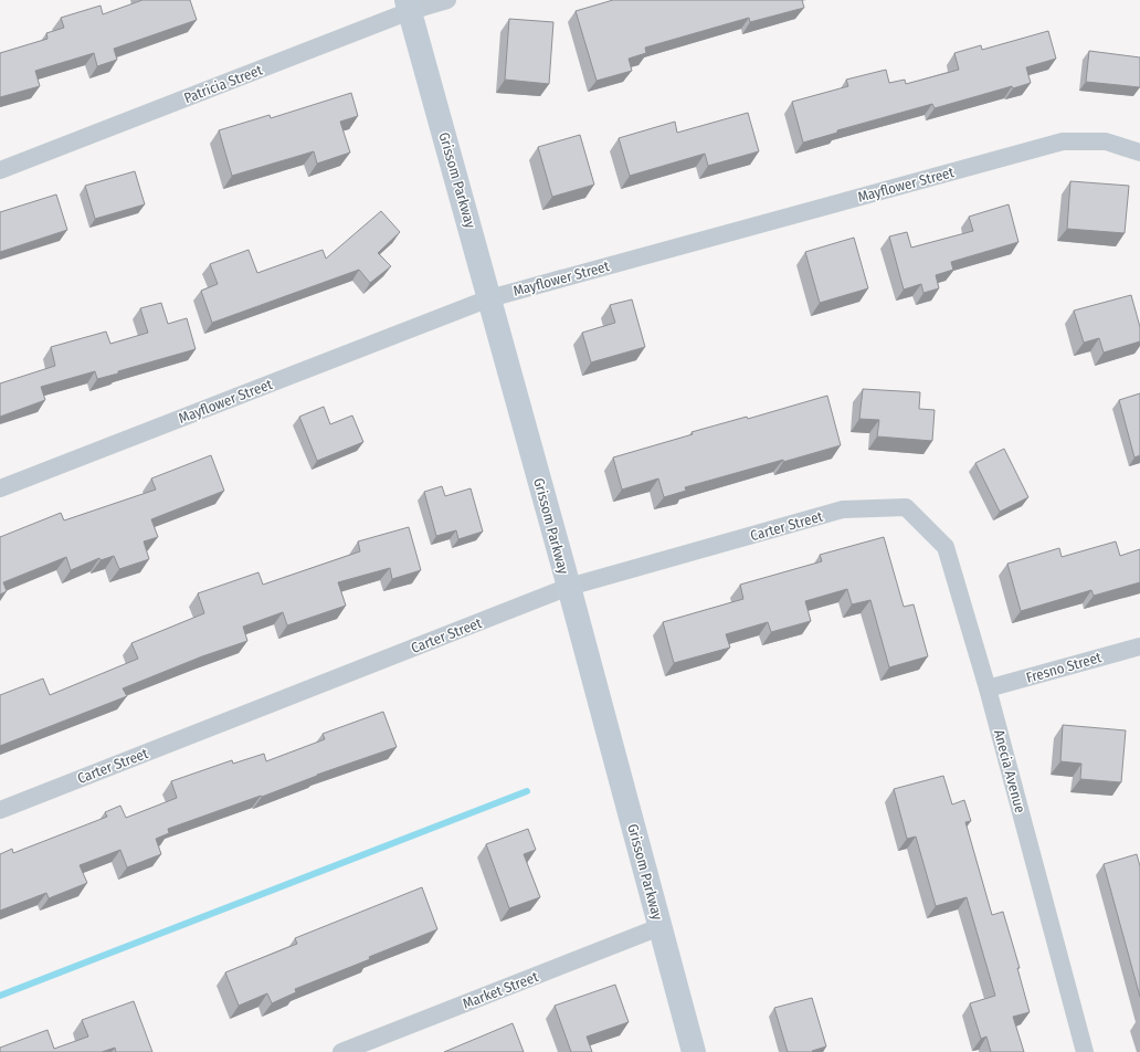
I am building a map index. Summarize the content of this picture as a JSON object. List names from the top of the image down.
{
  "streets": {
    "main road": ["Grissom Parkway"],
    "street": [
      "Patricia Street",
      "Mayflower Street",
      "Carter Street",
      "Fresno Street",
      "Anecia Avenue",
      "Market Street"
    ]
  },
  "crossings": [
    ["Patricia Street", "Grissom Parkway"],
    ["Grissom Parkway", "Mayflower Street"],
    ["Grissom Parkway", "Carter Street"],
    ["Grissom Parkway", "Market Street"],
    ["Carter Street", "Anecia Avenue"],
    ["Fresno Street", "Anecia Avenue"]
  ]
}
